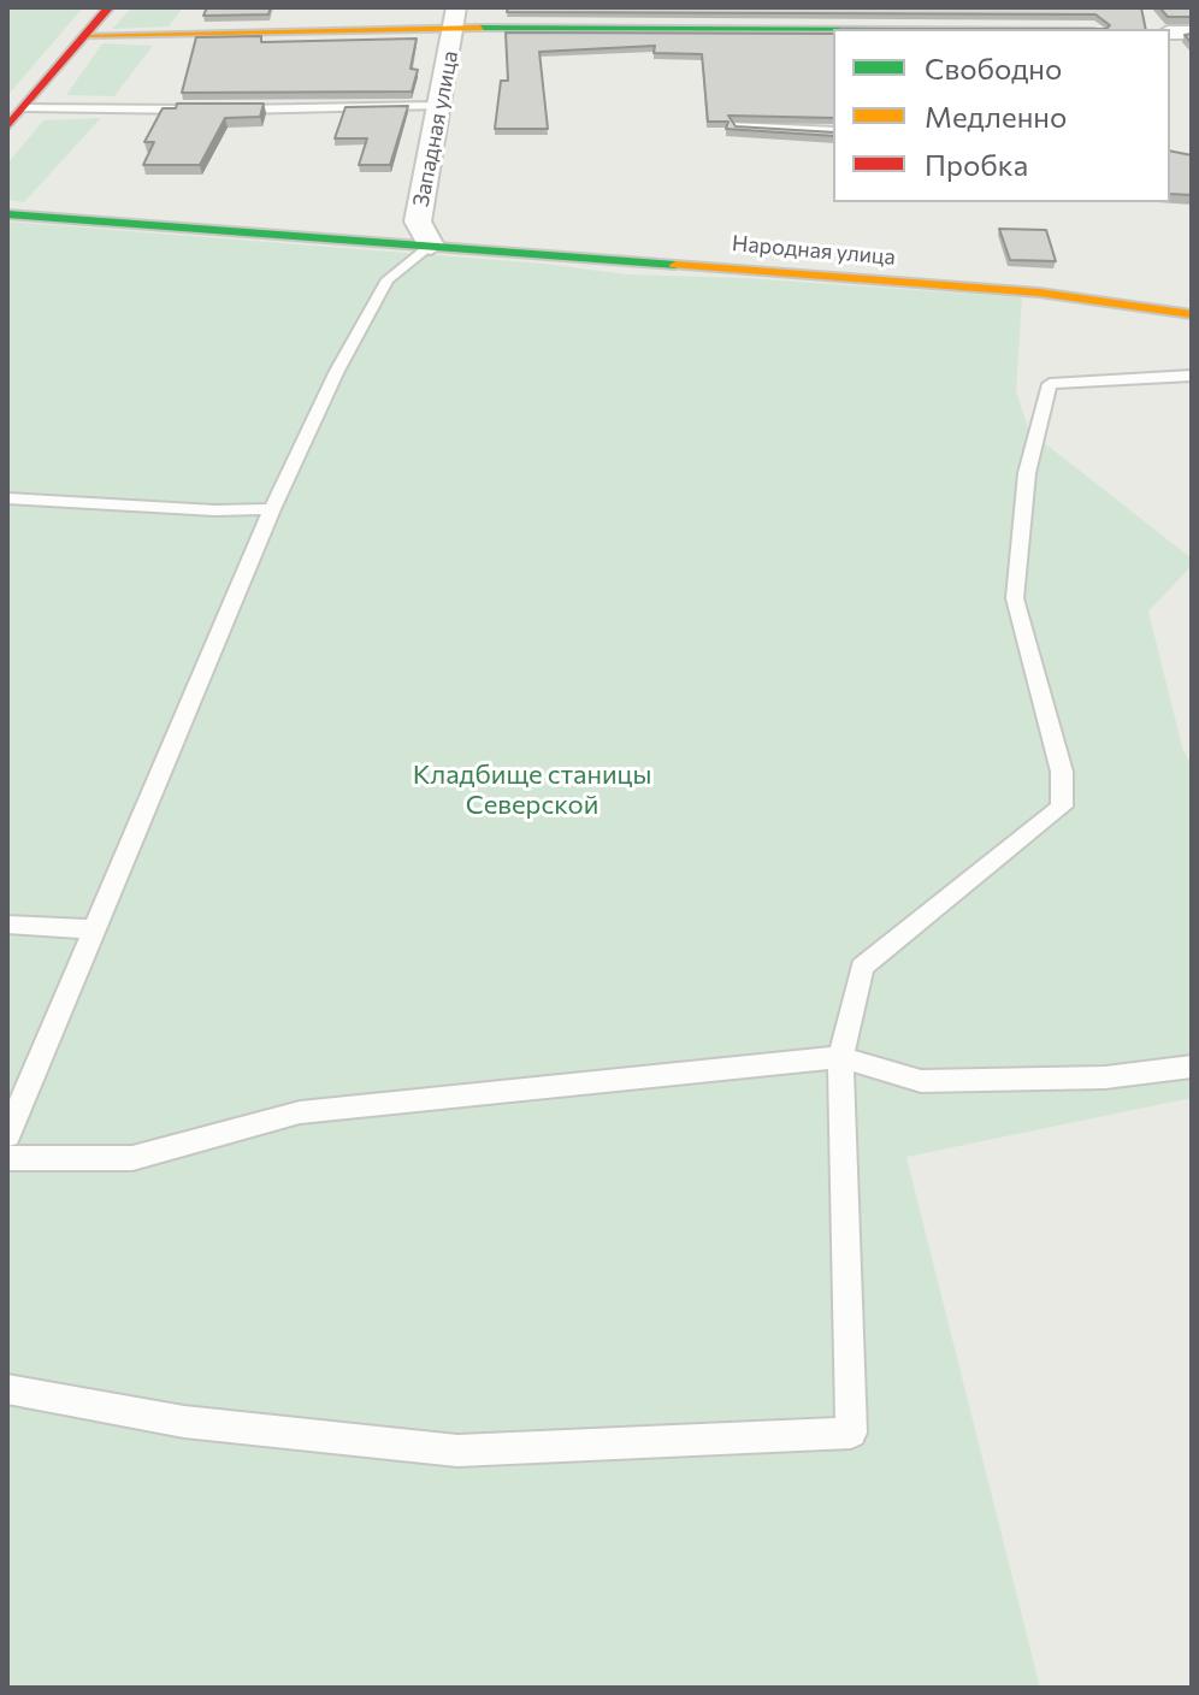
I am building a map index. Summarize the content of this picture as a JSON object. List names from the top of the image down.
{
  "streets": {
    "street": ["Западная улица", "Народная улица"]
  },
  "crossings": [
    ["Западная улица", "Народная улица"]
  ],
  "parks": ["Кладбище станицы Северской"],
  "legend": ["Свободно", "Медленно", "Пробка"]
}
